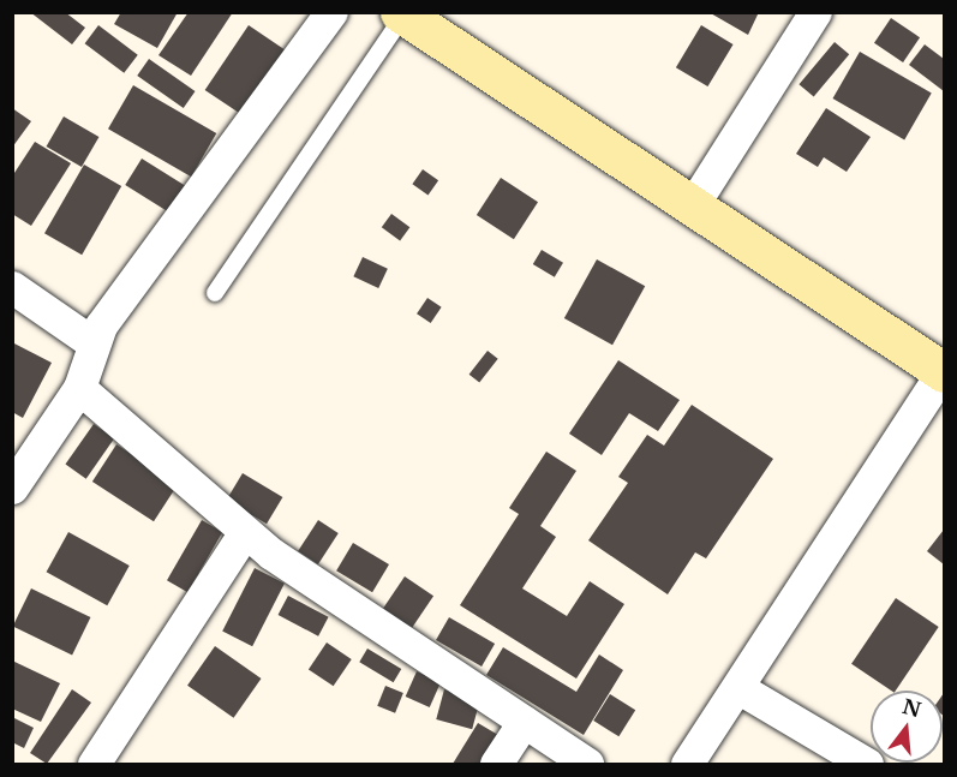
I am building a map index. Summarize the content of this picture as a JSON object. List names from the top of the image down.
{
  "north": "top"
}
